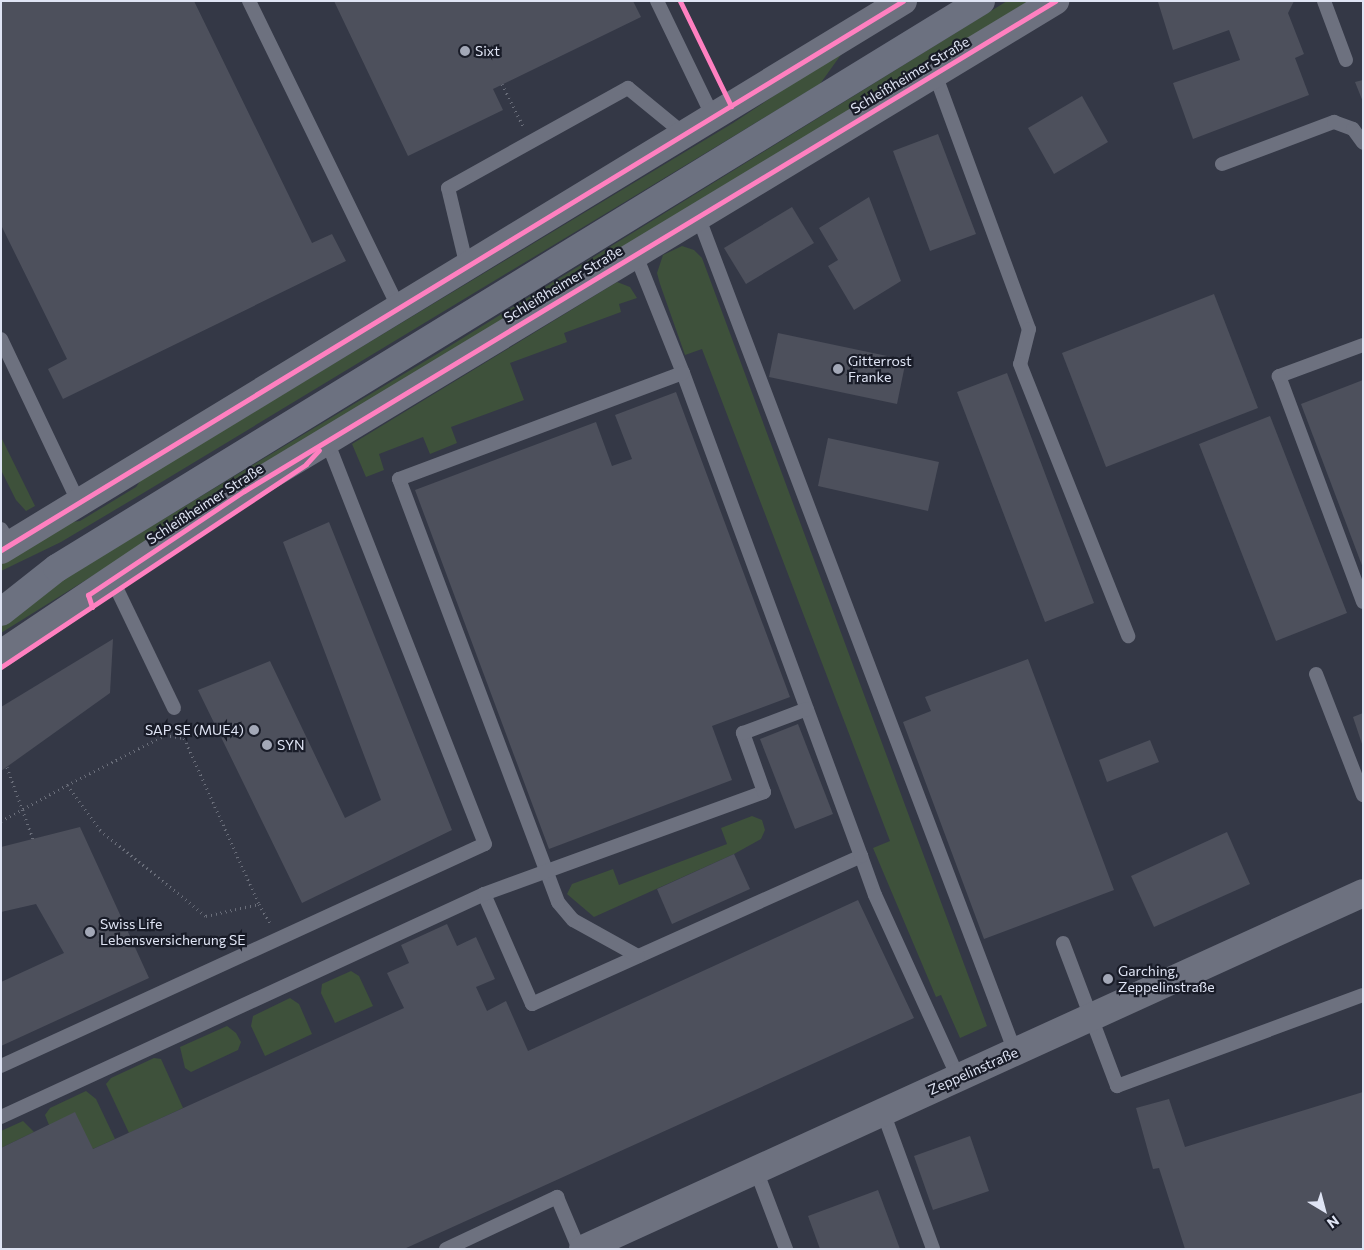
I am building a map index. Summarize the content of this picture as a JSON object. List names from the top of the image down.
{
  "streets": {
    "main road": ["Schleißheimer Straße"],
    "street": ["Zeppelinstraße"]
  },
  "places": [
    "Sixt",
    "Gitterrost Franke",
    "SAP SE (MUE4)",
    "SYN",
    "Swiss Life Lebensversicherung SE",
    "Garching, Zeppelinstraße"
  ],
  "north": "bottom right"
}
